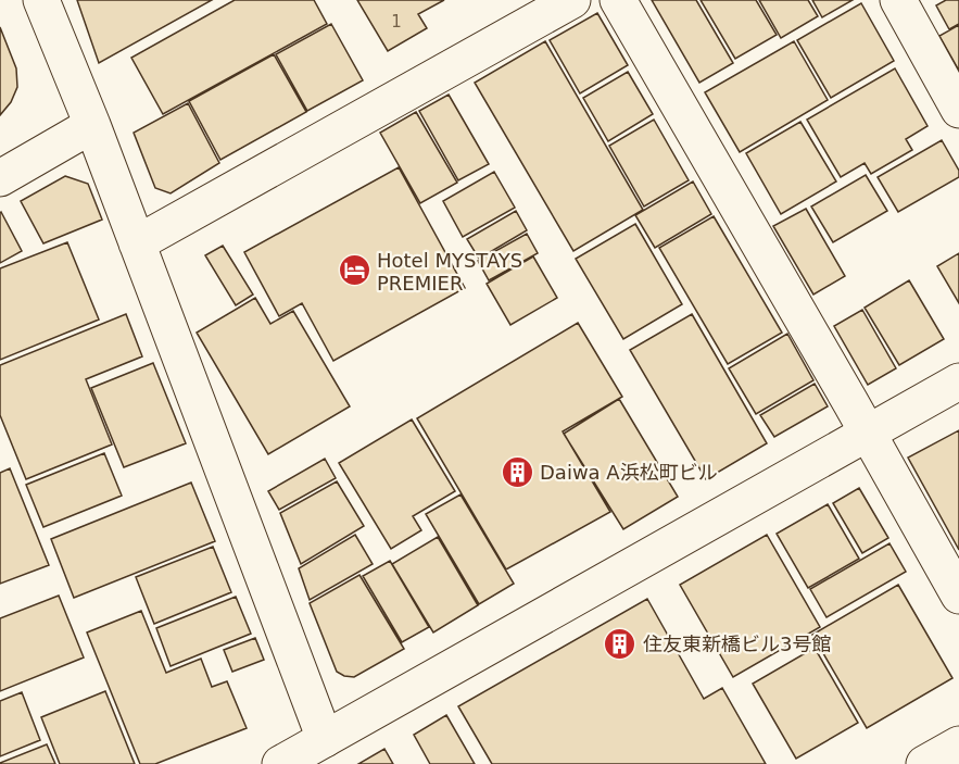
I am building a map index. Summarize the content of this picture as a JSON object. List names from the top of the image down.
{
  "places": {
    "hotel": ["Hotel MYSTAYS PREMIER"],
    "building": ["Daiwa A浜松町ビル", "住友東新橋ビル3号館"]
  },
  "house_numbers": ["1"]
}
